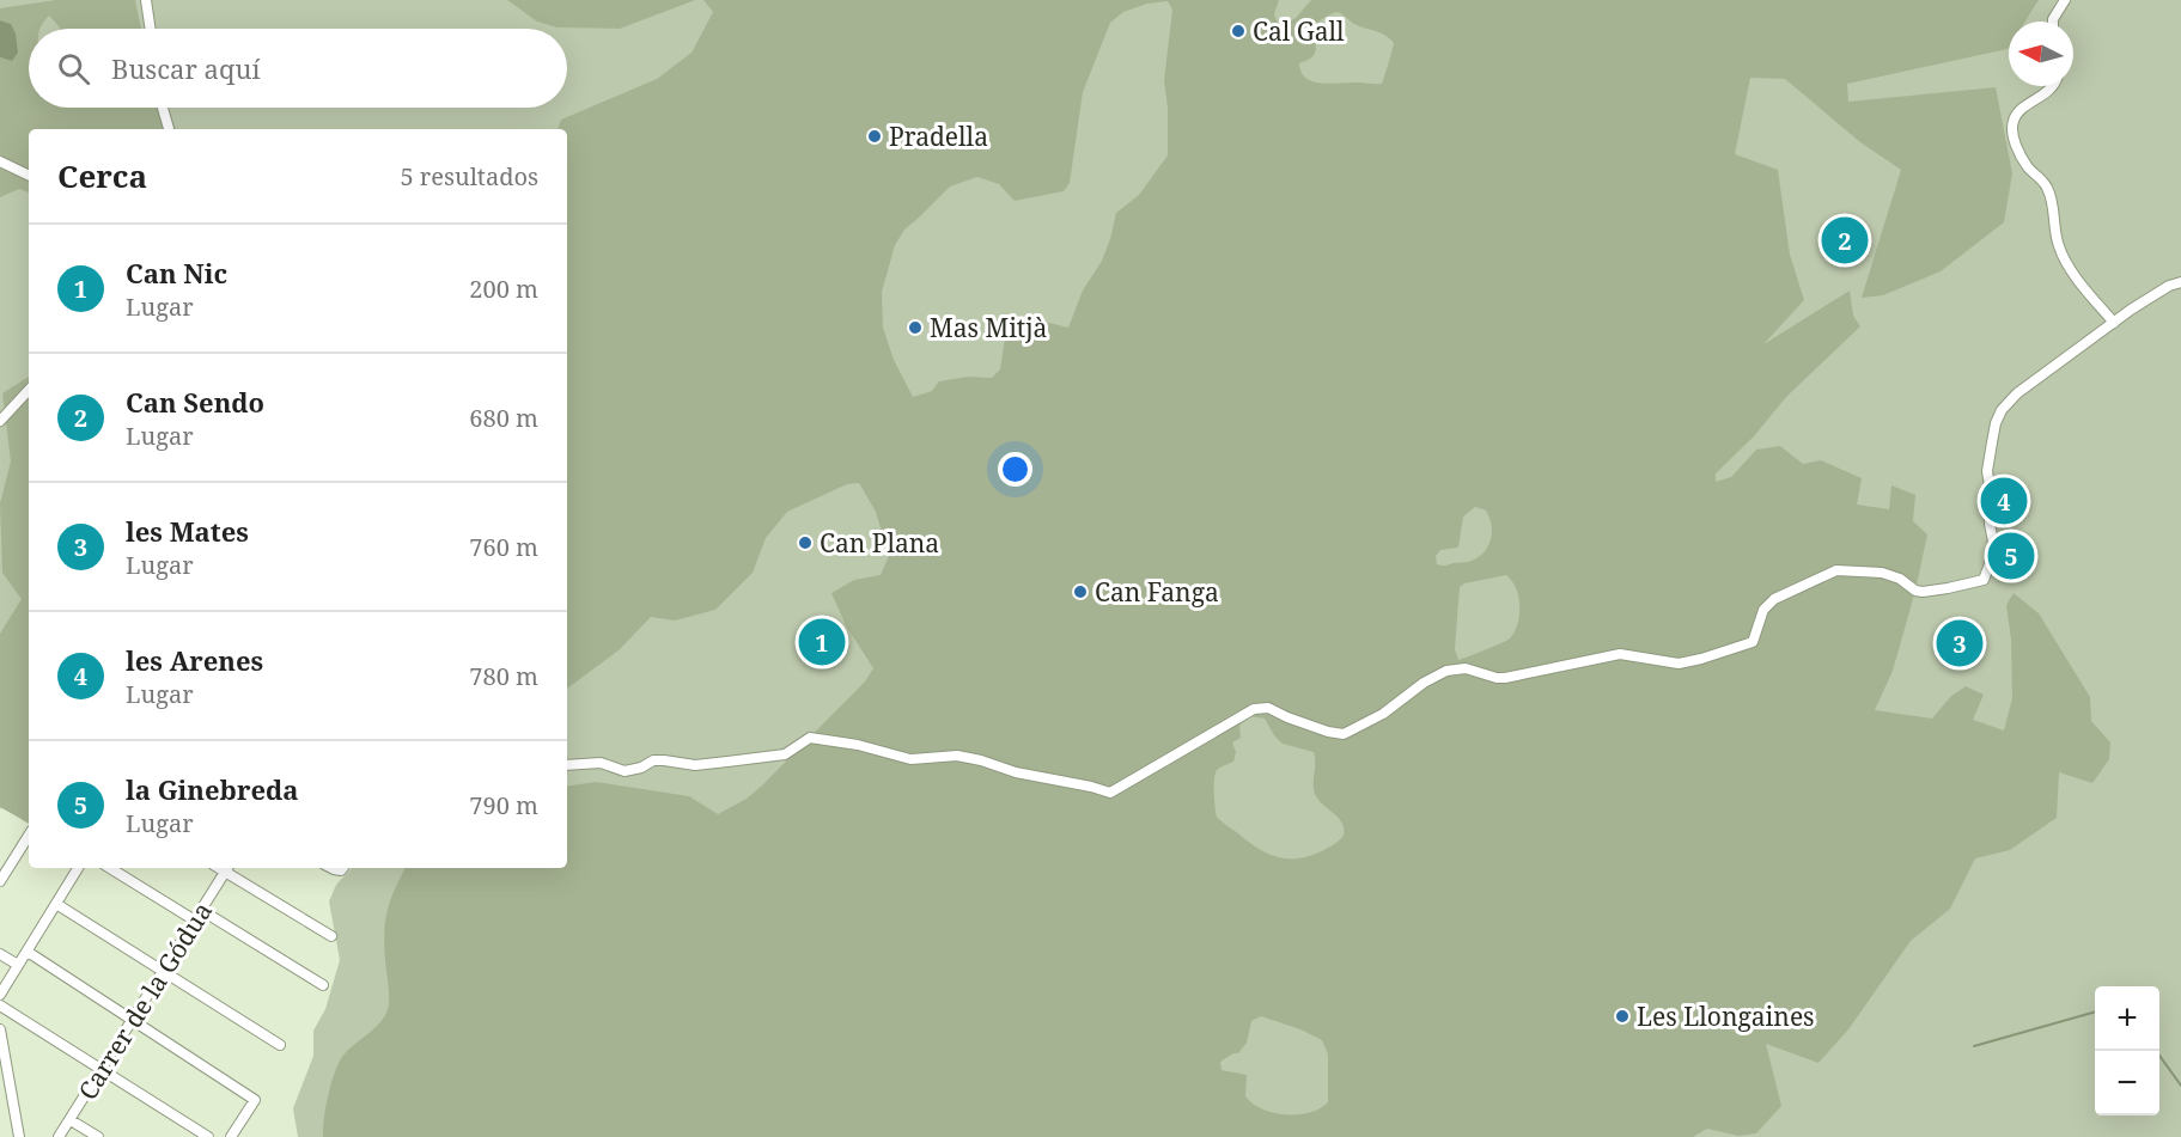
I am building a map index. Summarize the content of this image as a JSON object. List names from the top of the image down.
{
  "streets": {
    "street": ["Carrer de la Gódua"]
  },
  "places": [
    "Cal Gall",
    "Pradella",
    "Mas Mitjà",
    "Can Plana",
    "Can Fanga",
    "Les Llongaines"
  ],
  "north": "left",
  "page": {
    "search": "Buscar aquí",
    "heading": ["Cerca", "5 resultados"],
    "pins": [
      "2",
      "4",
      "5",
      "1",
      "3"
    ],
    "list": [
      {
        "mark": "1",
        "name": "Can Nic",
        "note": "Lugar",
        "value": "200 m"
      },
      {
        "mark": "2",
        "name": "Can Sendo",
        "note": "Lugar",
        "value": "680 m"
      },
      {
        "mark": "3",
        "name": "les Mates",
        "note": "Lugar",
        "value": "760 m"
      },
      {
        "mark": "4",
        "name": "les Arenes",
        "note": "Lugar",
        "value": "780 m"
      },
      {
        "mark": "5",
        "name": "la Ginebreda",
        "note": "Lugar",
        "value": "790 m"
      }
    ],
    "map_buttons": ["+", "−"]
  }
}
